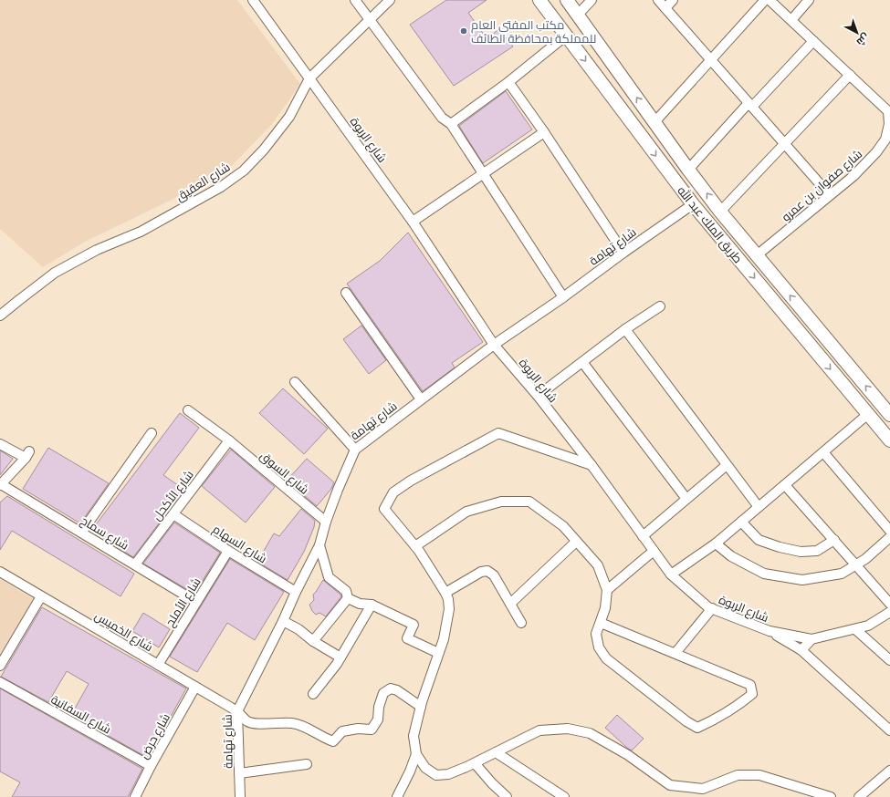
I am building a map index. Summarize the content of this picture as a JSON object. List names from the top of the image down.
{
  "streets": {
    "main road": ["طريق الملك عبد الله"],
    "street": [
      "شارع الربوة",
      "شارع العقيق",
      "شارع صفوان بن عمرو",
      "شارع تهامة",
      "شارع السوق",
      "شارع الأكحل",
      "شارع سماح",
      "شارع السهام",
      "شارع الأملح",
      "شارع الخميس",
      "شارع السفانية",
      "شارع حرض"
    ]
  },
  "crossings": [
    ["شارع الربوة", "شارع العقيق"],
    ["شارع الربوة", "شارع تهامة"],
    ["شارع صفوان بن عمرو", "طريق الملك عبد الله"],
    ["طريق الملك عبد الله", "شارع تهامة"],
    ["شارع تهامة", "شارع السوق"],
    ["شارع تهامة", "شارع السهام"],
    ["شارع تهامة", "شارع الخميس"],
    ["شارع السوق", "شارع الأكحل"],
    ["شارع الأكحل", "شارع سماح"],
    ["شارع الأكحل", "شارع السهام"],
    ["شارع سماح", "شارع الأملح"],
    ["شارع السهام", "شارع الأملح"],
    ["شارع الأملح", "شارع الخميس"],
    ["شارع الخميس", "شارع حرض"],
    ["شارع السفانية", "شارع حرض"]
  ],
  "places": ["مكتب المفتي العام للمملكة بمحافظة الطائف"],
  "north": "bottom right"
}
